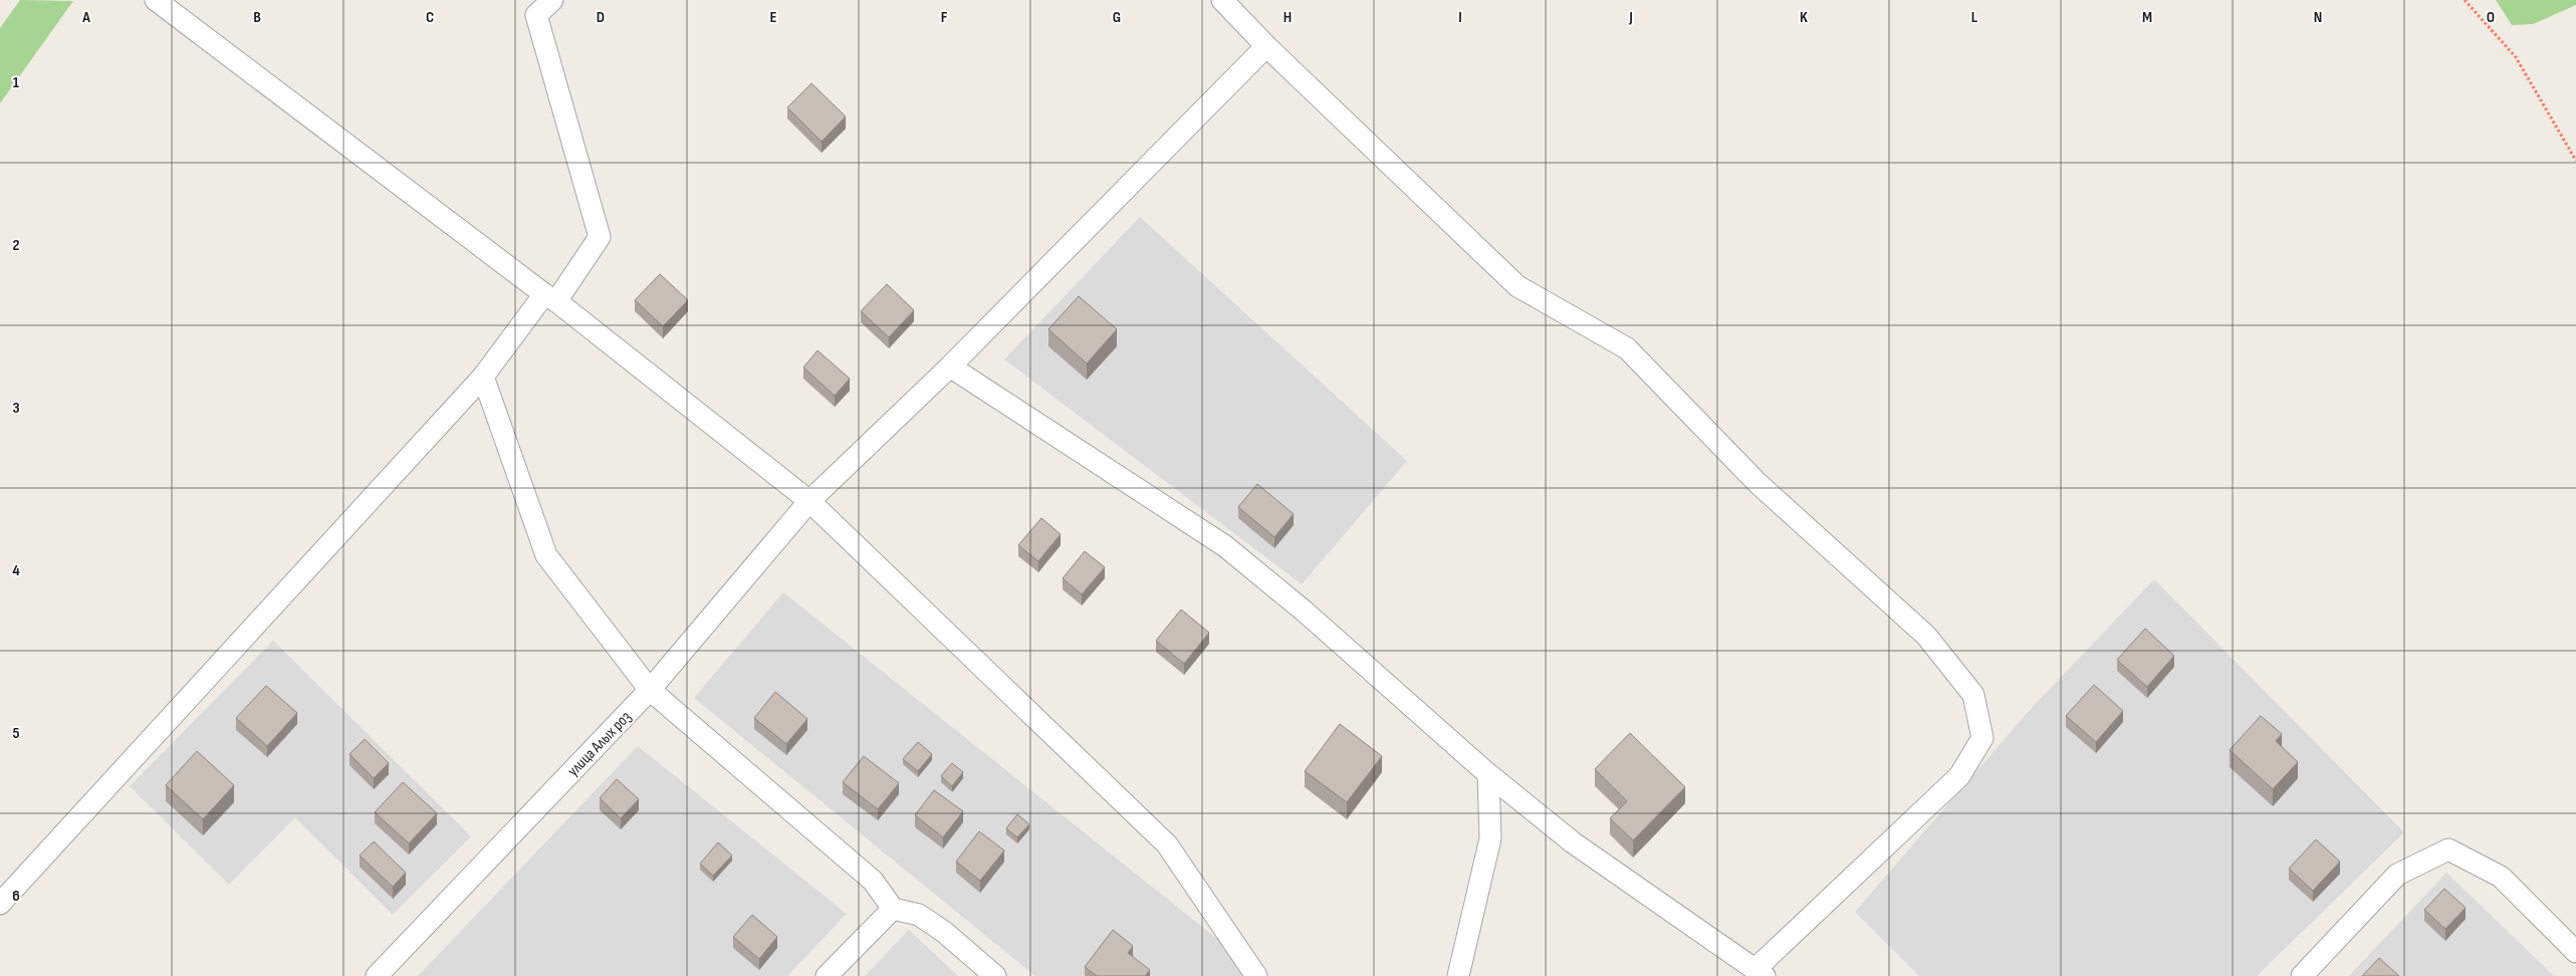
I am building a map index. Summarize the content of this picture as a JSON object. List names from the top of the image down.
{
  "streets": {
    "street": ["улица Алых роз"]
  },
  "grid": {
    "columns": [
      "A",
      "B",
      "C",
      "D",
      "E",
      "F",
      "G",
      "H",
      "I",
      "J",
      "K",
      "L",
      "M",
      "N",
      "O"
    ],
    "rows": [
      "1",
      "2",
      "3",
      "4",
      "5",
      "6"
    ]
  }
}
